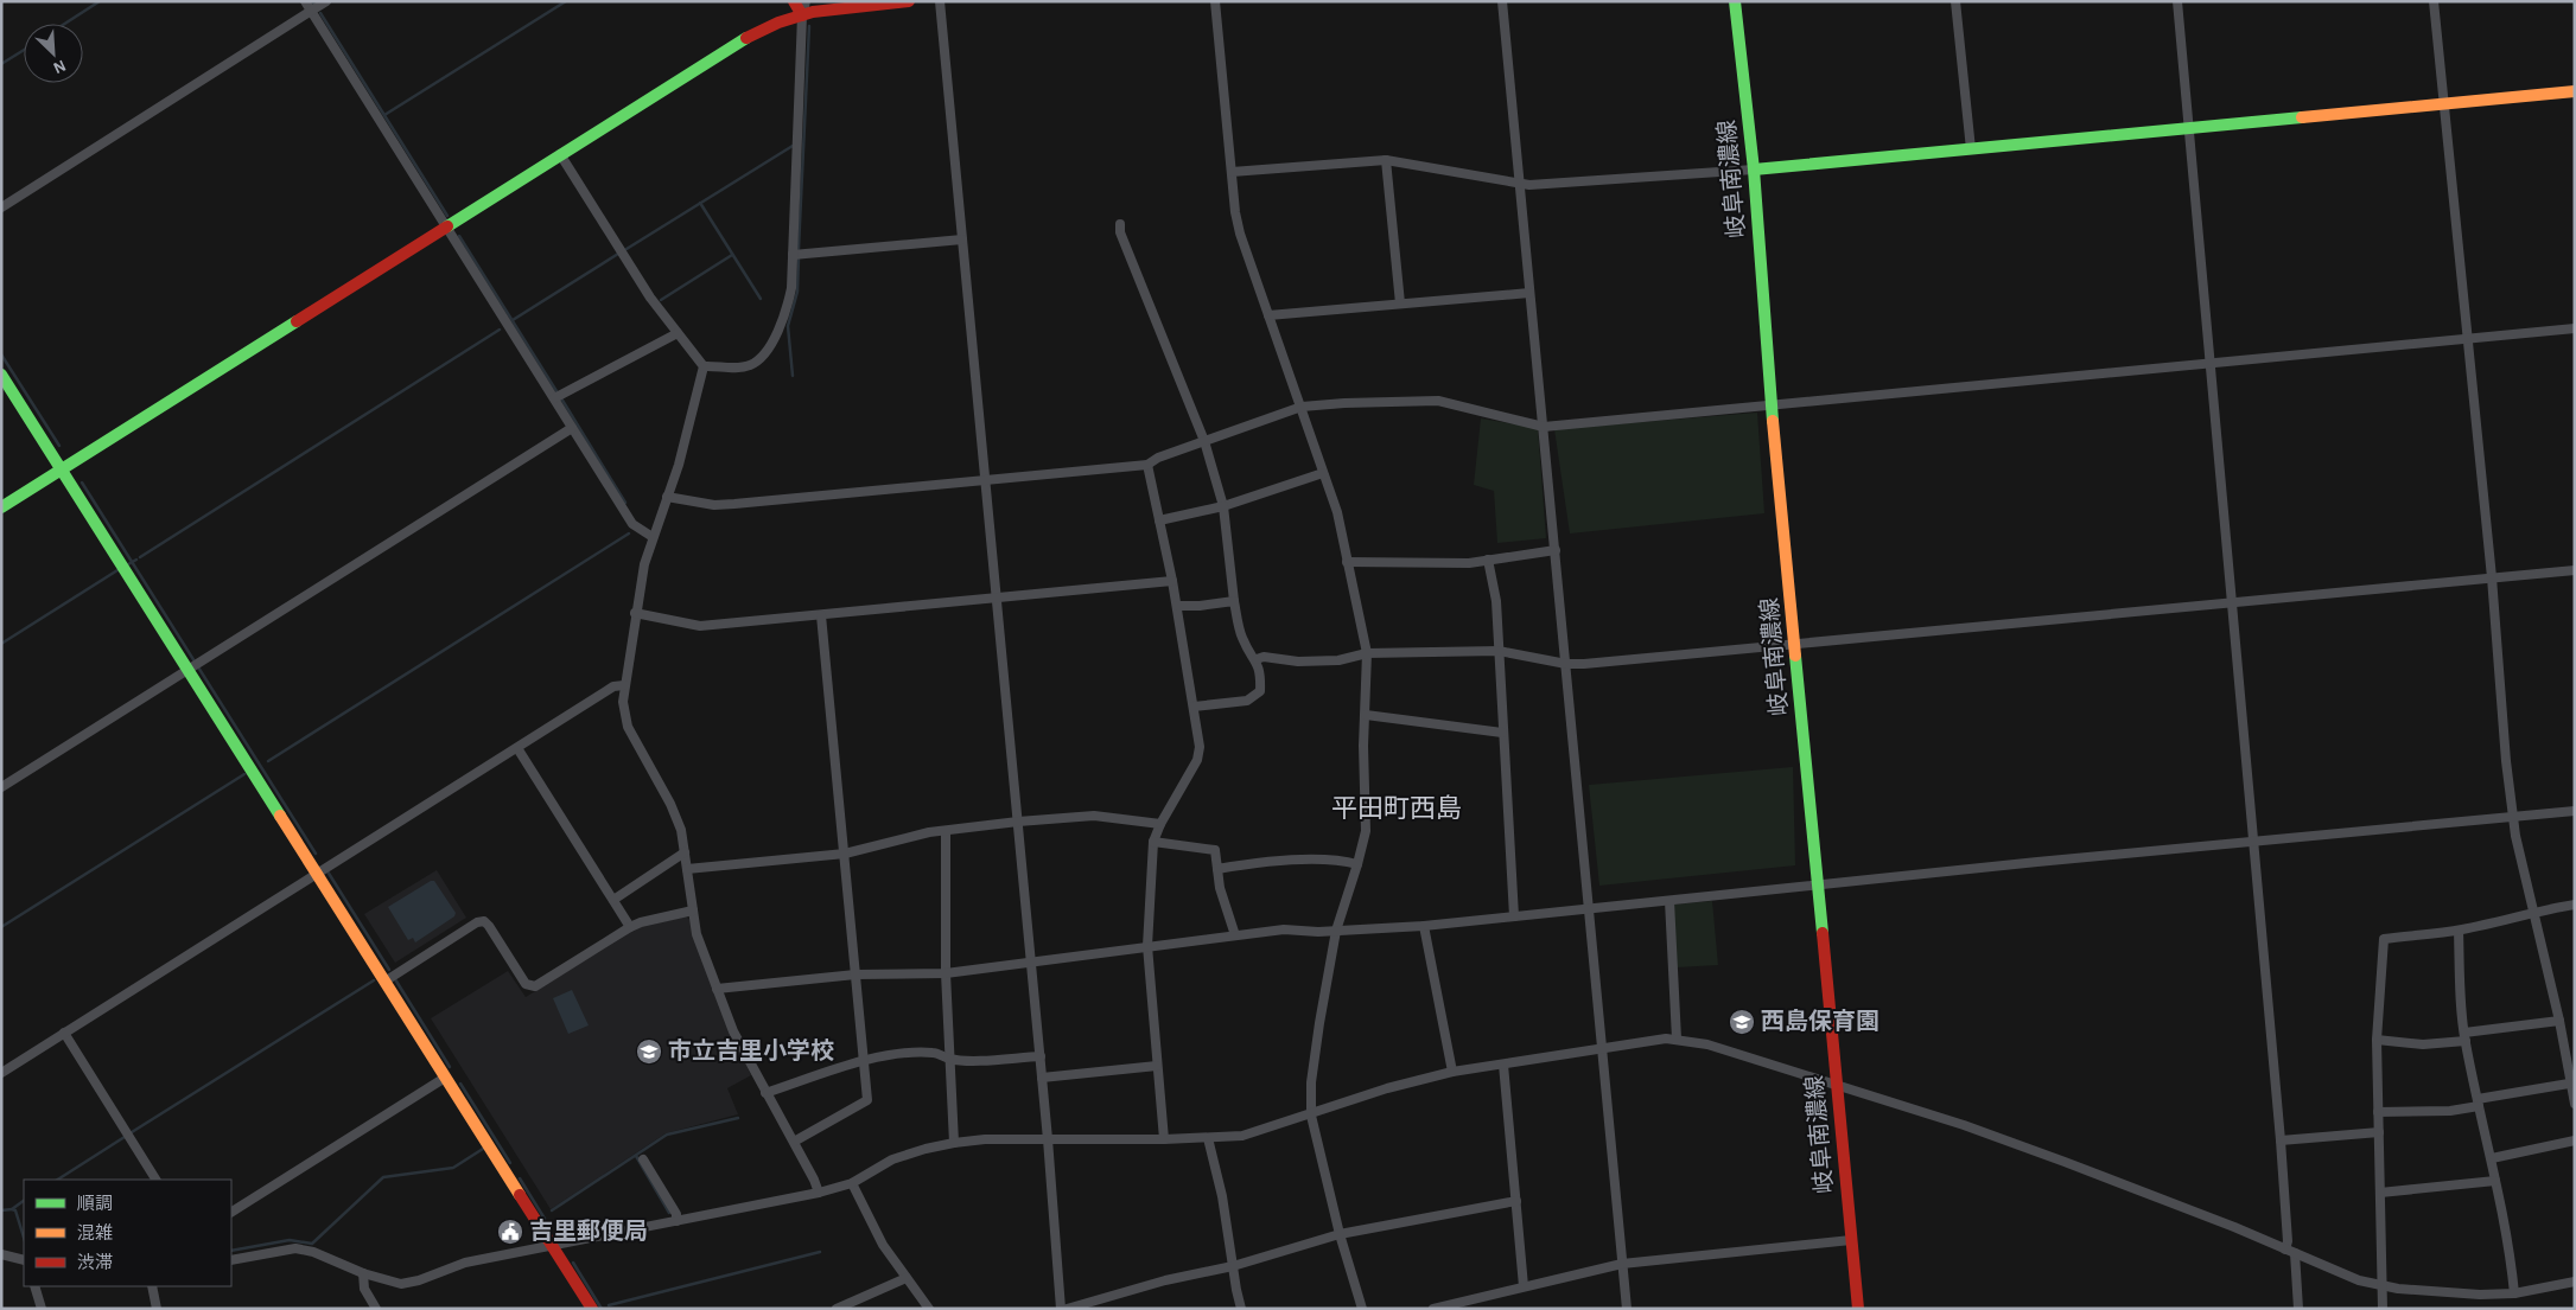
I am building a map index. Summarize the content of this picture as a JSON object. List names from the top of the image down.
{
  "streets": {
    "street": ["岐阜南濃線"]
  },
  "districts": ["平田町西島"],
  "places": {
    "school or university": ["西島保育園", "市立吉里小学校"],
    "public building": ["吉里郵便局"]
  },
  "legend": ["順調", "混雑", "渋滞"],
  "north": "bottom right"
}
